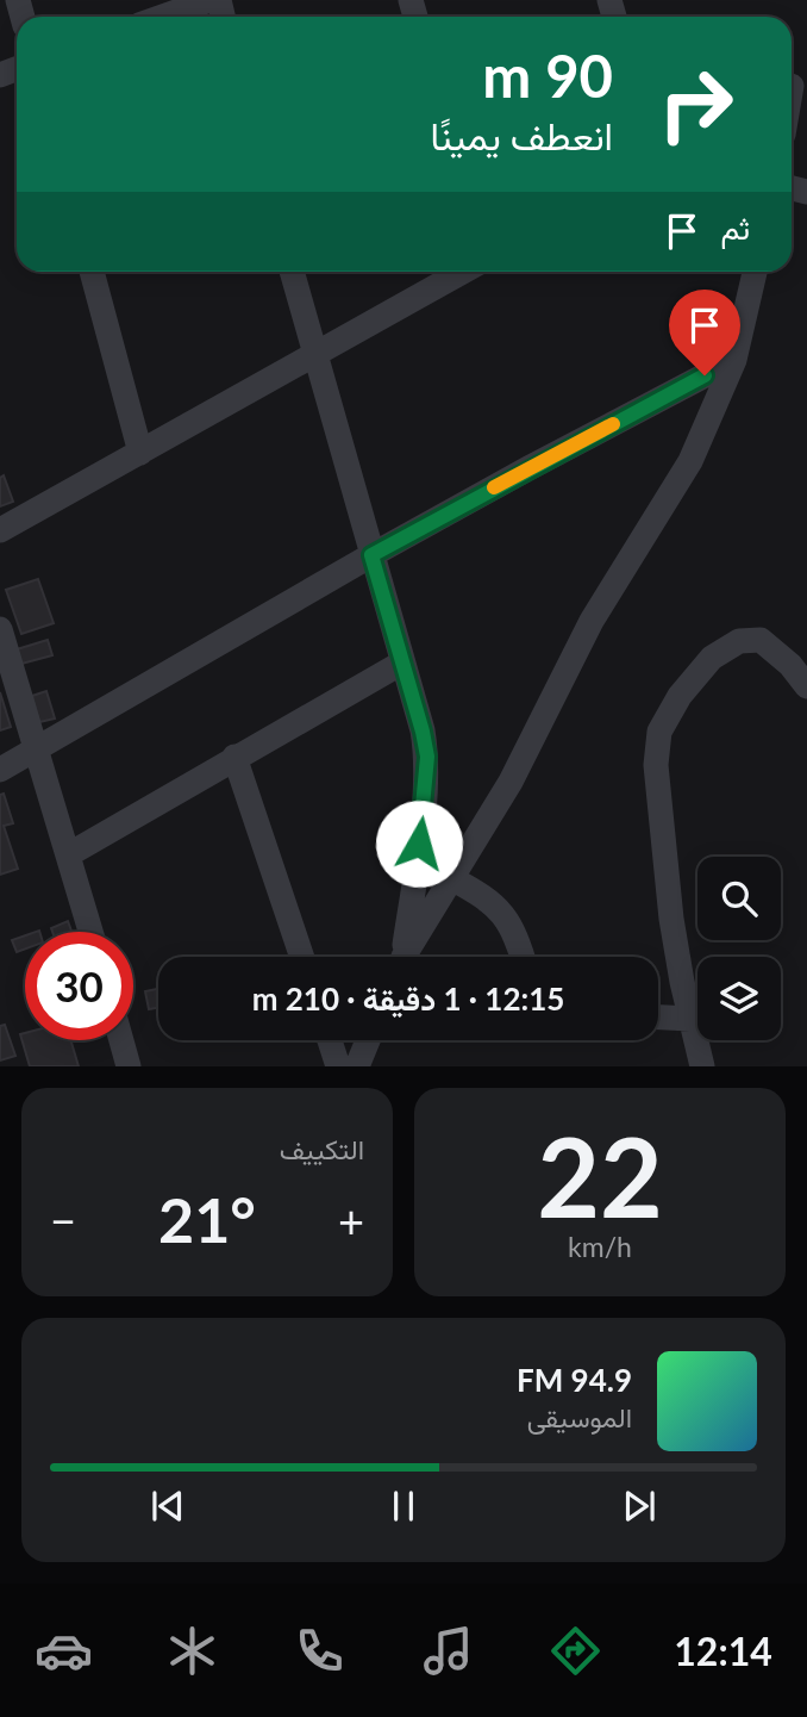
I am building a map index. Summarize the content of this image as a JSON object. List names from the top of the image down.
{
  "page": {
    "turn": ["90 m", "انعطف يمينًا"],
    "then": "ثم",
    "limit": "30",
    "trip": "12:15 · 1 دقيقة · 210 m",
    "tile": [
      ["22", "km/h"],
      "التكييف"
    ],
    "heat": ["−", "21°", "+"],
    "song": ["94.9 FM", "الموسيقى"],
    "tabs": "12:14"
  }
}
